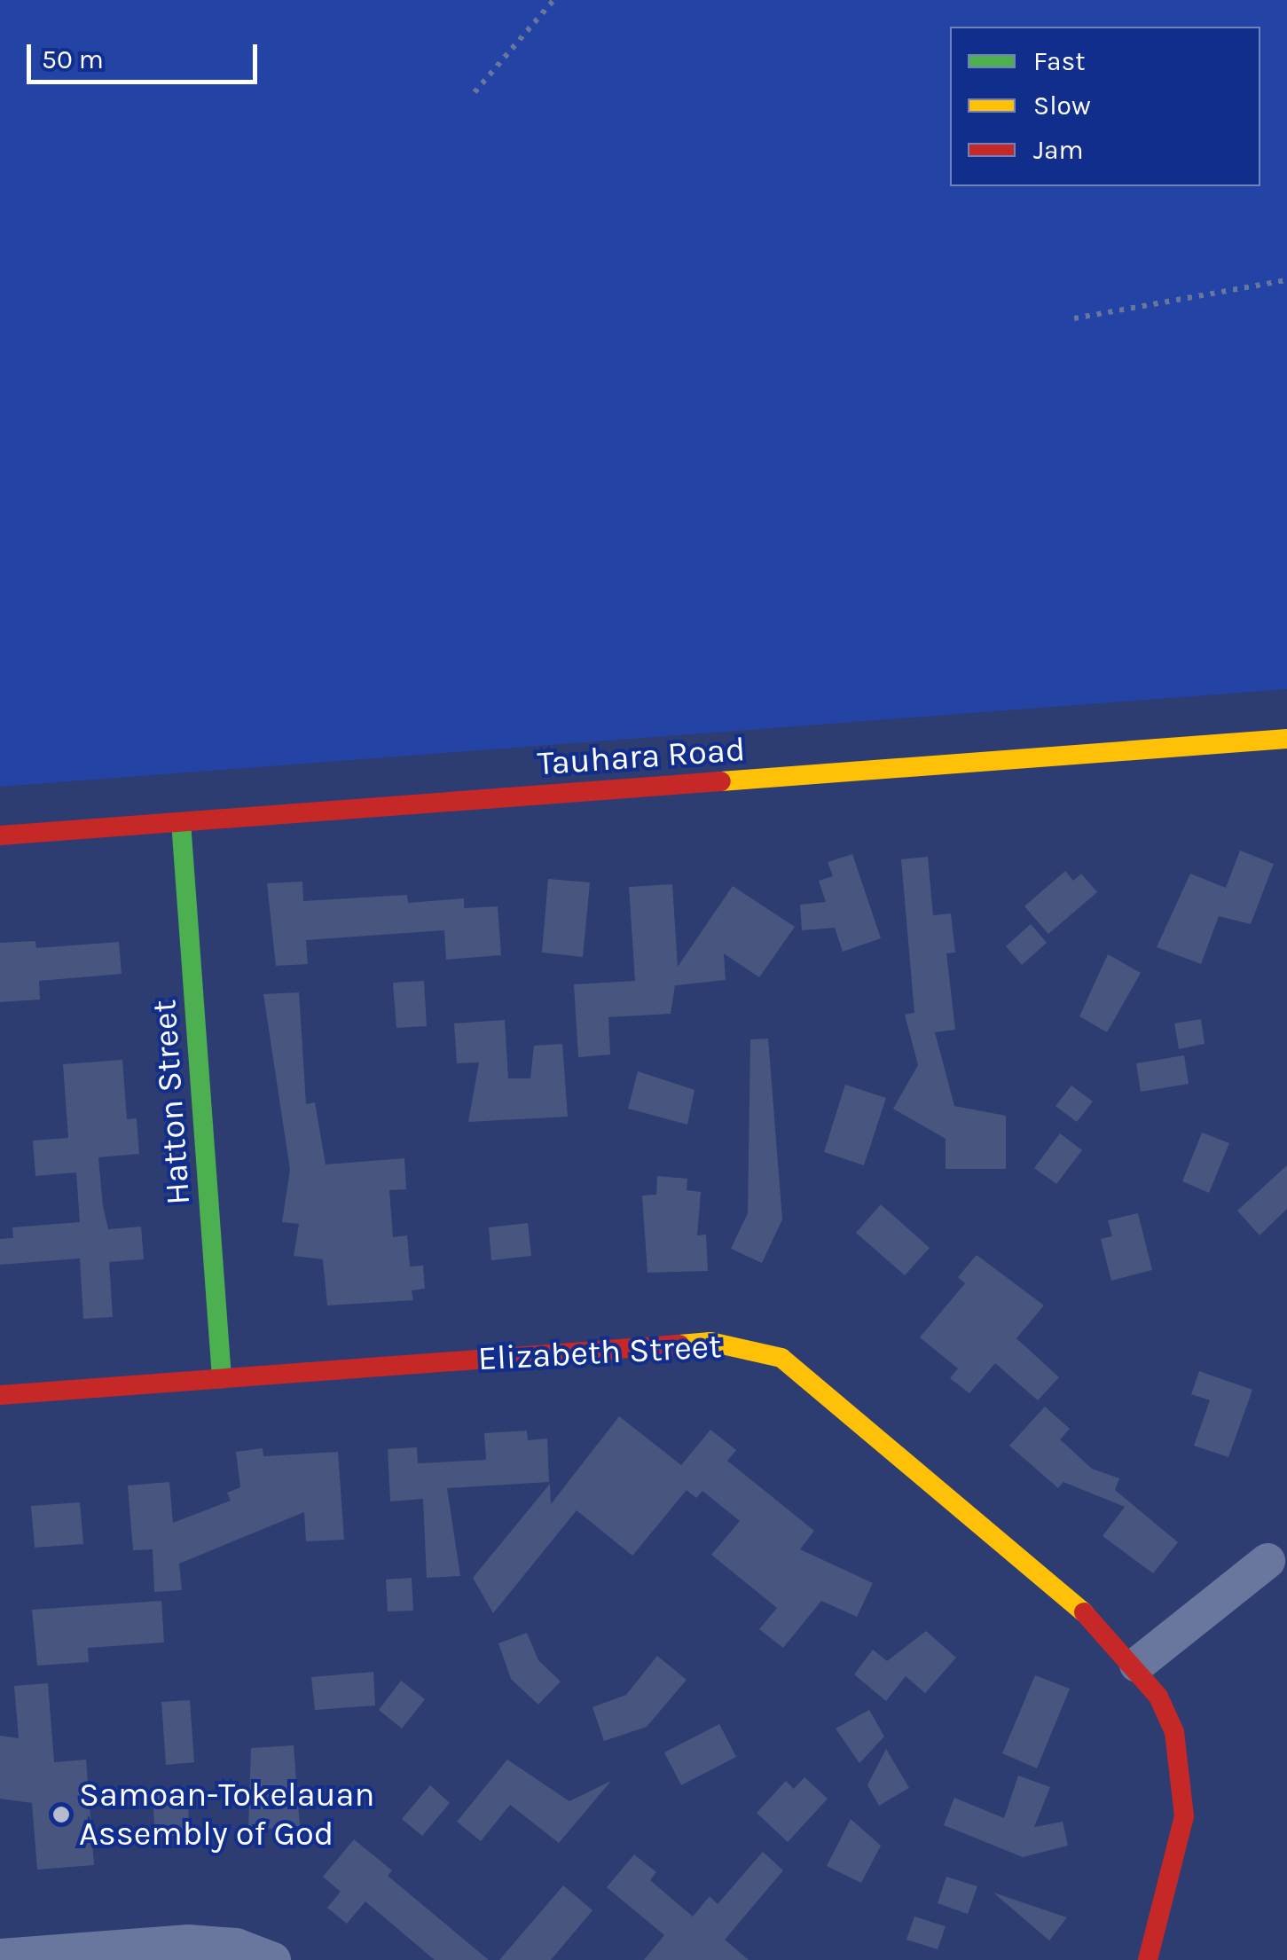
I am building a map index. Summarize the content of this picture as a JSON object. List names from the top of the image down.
{
  "streets": {
    "street": ["Tauhara Road", "Hatton Street", "Elizabeth Street"]
  },
  "crossings": [
    ["Tauhara Road", "Hatton Street"],
    ["Hatton Street", "Elizabeth Street"]
  ],
  "places": ["Samoan-Tokelauan Assembly of God"],
  "legend": ["Fast", "Slow", "Jam"],
  "scale_bar": "50 m"
}
